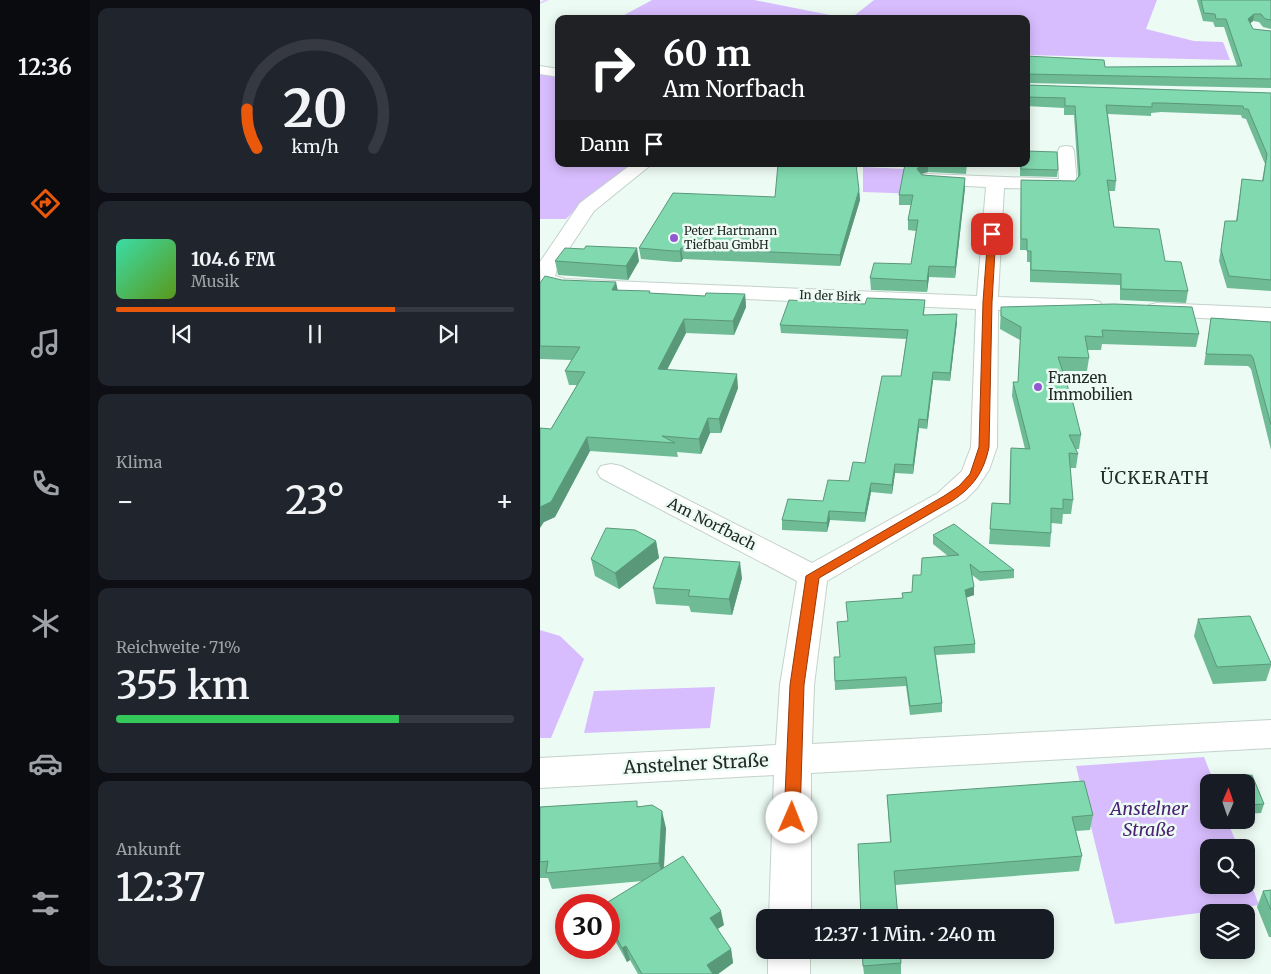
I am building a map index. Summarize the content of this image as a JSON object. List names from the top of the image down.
{
  "streets": {
    "street": ["In der Birk", "Am Norfbach", "Anstelner Straße"]
  },
  "districts": ["ÜCKERATH"],
  "parks": ["Anstelner Straße"],
  "places": ["Peter Hartmann Tiefbau GmbH", "Franzen Immobilien"],
  "north": "top",
  "page": {
    "tabs": "12:36",
    "turn": ["60 m", "Am Norfbach"],
    "then": "Dann",
    "song": ["104.6 FM", "Musik"],
    "tile": [
      "Klima",
      ["Reichweite · 71%", "355 km"],
      ["Ankunft", "12:37"]
    ],
    "heat": ["−", "23°", "+"],
    "limit": "30",
    "trip": "12:37 · 1 Min. · 240 m",
    "gauge": ["20", "km/h"]
  }
}
